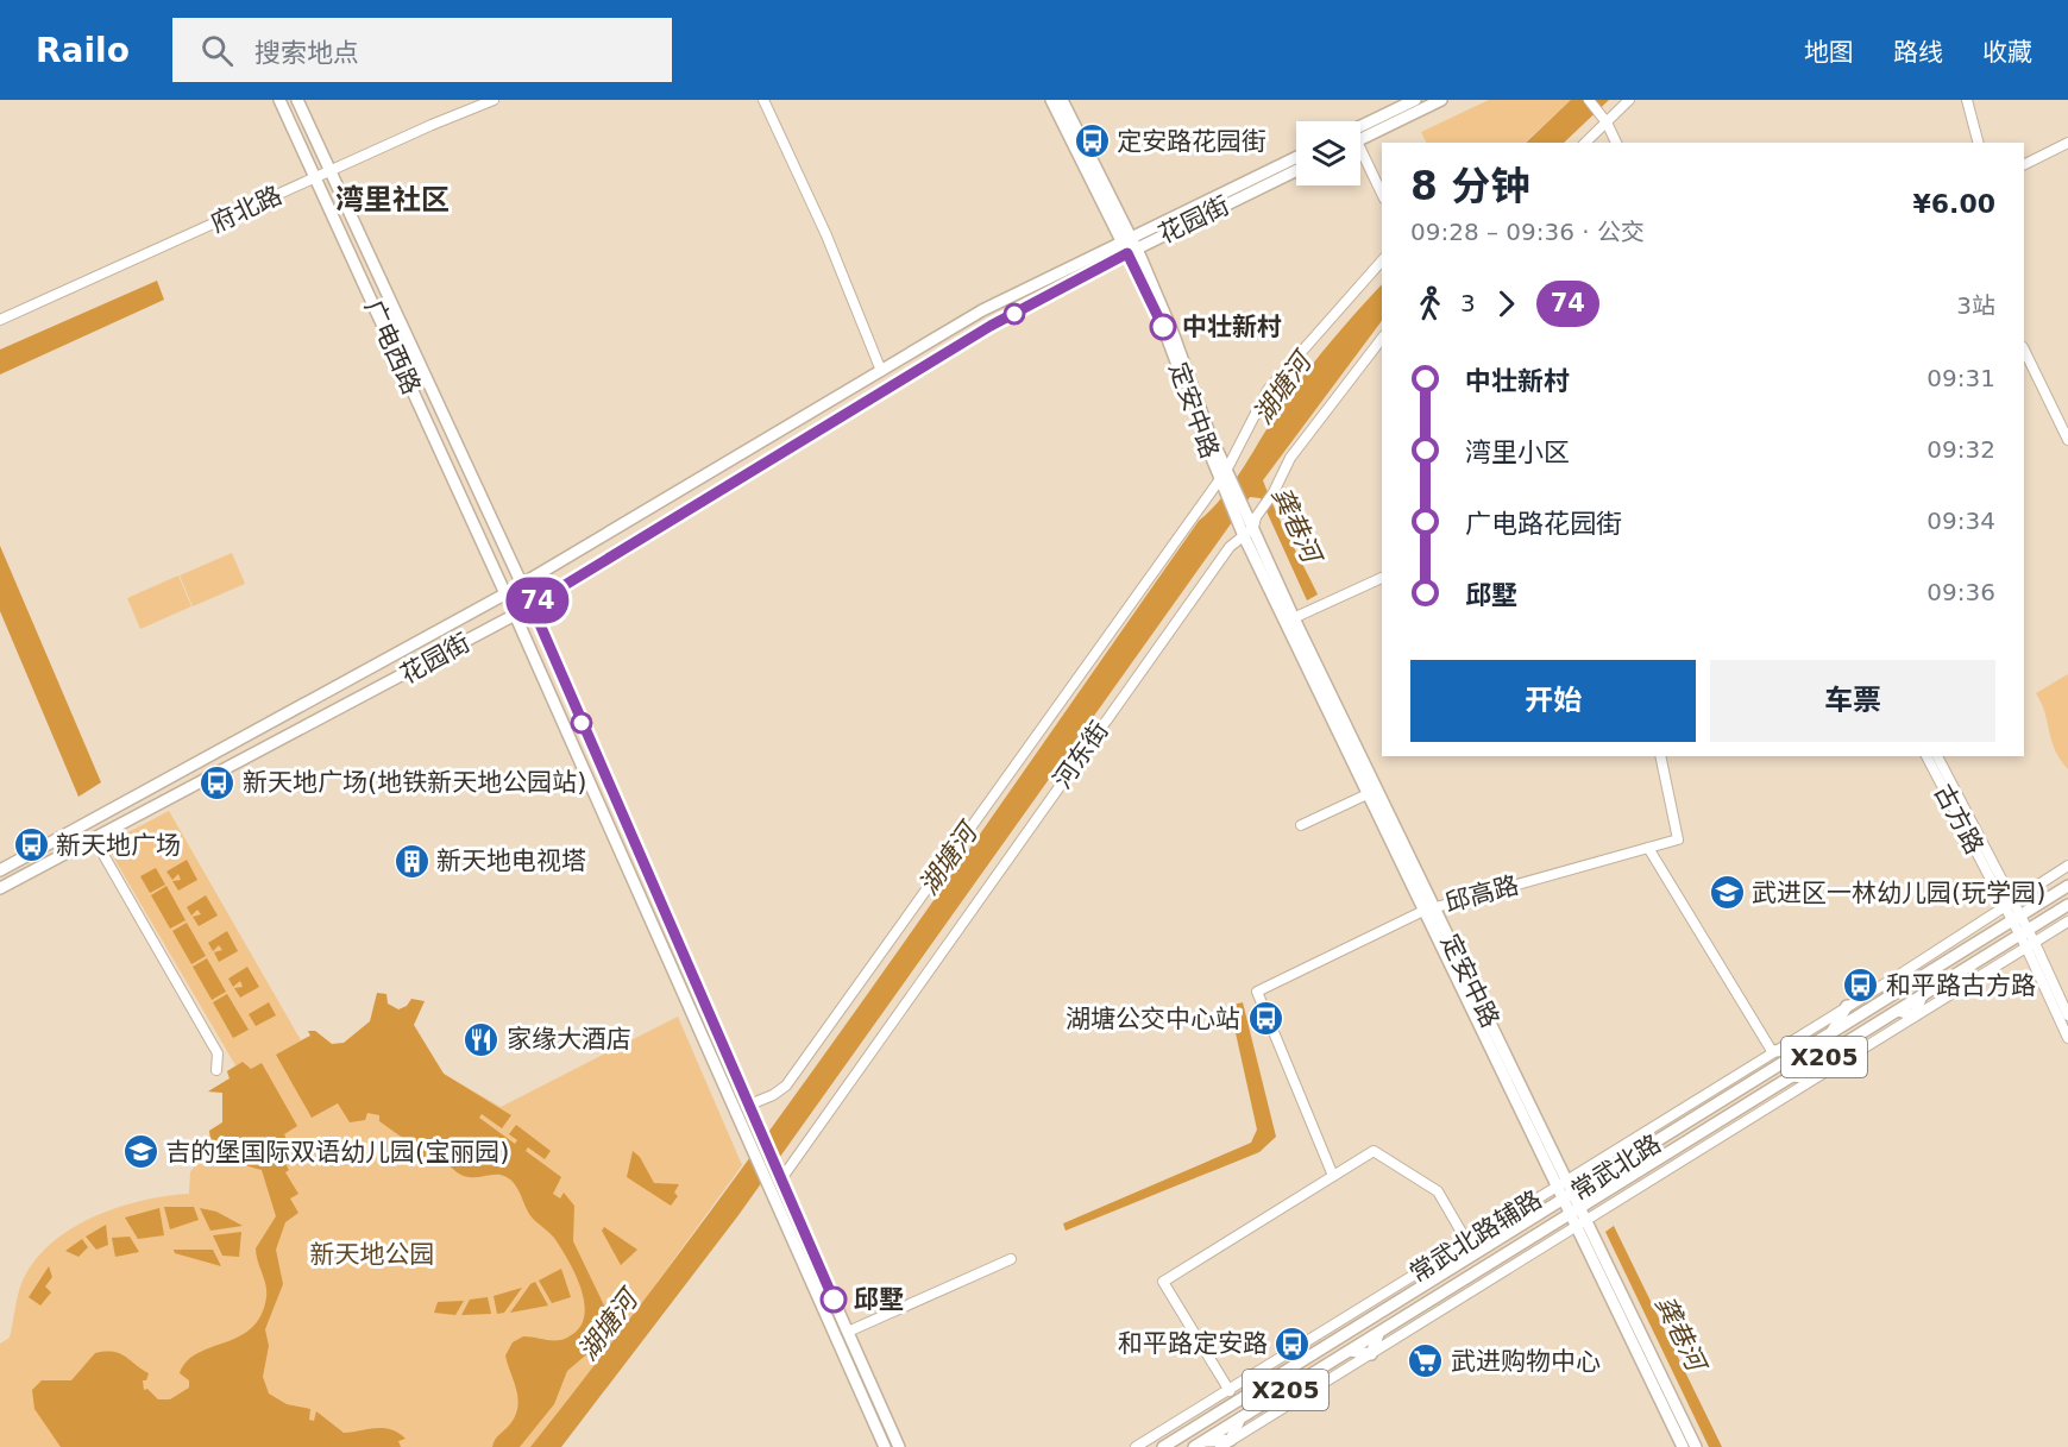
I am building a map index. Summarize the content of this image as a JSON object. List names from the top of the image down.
{
  "streets": {
    "main road": [
      "花园街",
      "广电西路",
      "定安中路",
      "X205",
      "常武北路"
    ],
    "street": [
      "府北路",
      "河东街",
      "古方路",
      "邱高路",
      "常武北路辅路"
    ]
  },
  "crossings": [
    ["府北路", "广电西路"],
    ["花园街", "广电西路"],
    ["花园街", "定安中路"],
    ["定安中路", "河东街"],
    ["定安中路", "邱高路"],
    ["定安中路", "常武北路"],
    ["定安中路", "常武北路辅路"],
    ["古方路", "常武北路"],
    ["古方路", "常武北路辅路"]
  ],
  "districts": ["湾里社区"],
  "water": ["湖塘河", "龚巷河"],
  "parks": ["新天地公园"],
  "places": {
    "bus stop": [
      "定安路花园街",
      "新天地广场(地铁新天地公园站)",
      "新天地广场",
      "和平路古方路",
      "湖塘公交中心站",
      "和平路定安路"
    ],
    "other": ["中壮新村", "邱墅"],
    "building": ["新天地电视塔"],
    "school or university": ["武进区一林幼儿园(玩学园)", "吉的堡国际双语幼儿园(宝丽园)"],
    "restaurant": ["家缘大酒店"],
    "supermarket": ["武进购物中心"]
  },
  "lines": ["bus line 74"],
  "page": {
    "header": "Railo",
    "search": "搜索地点",
    "nav": ["地图", "路线", "收藏"],
    "on_map": "74",
    "heading": ["8 分钟", "09:28 – 09:36 · 公交", "¥6.00"],
    "legs": ["3", "74", "3站"],
    "list": [
      {
        "name": "中壮新村",
        "value": "09:31"
      },
      {
        "name": "湾里小区",
        "value": "09:32"
      },
      {
        "name": "广电路花园街",
        "value": "09:34"
      },
      {
        "name": "邱墅",
        "value": "09:36"
      }
    ],
    "buttons": ["开始", "车票"]
  }
}
